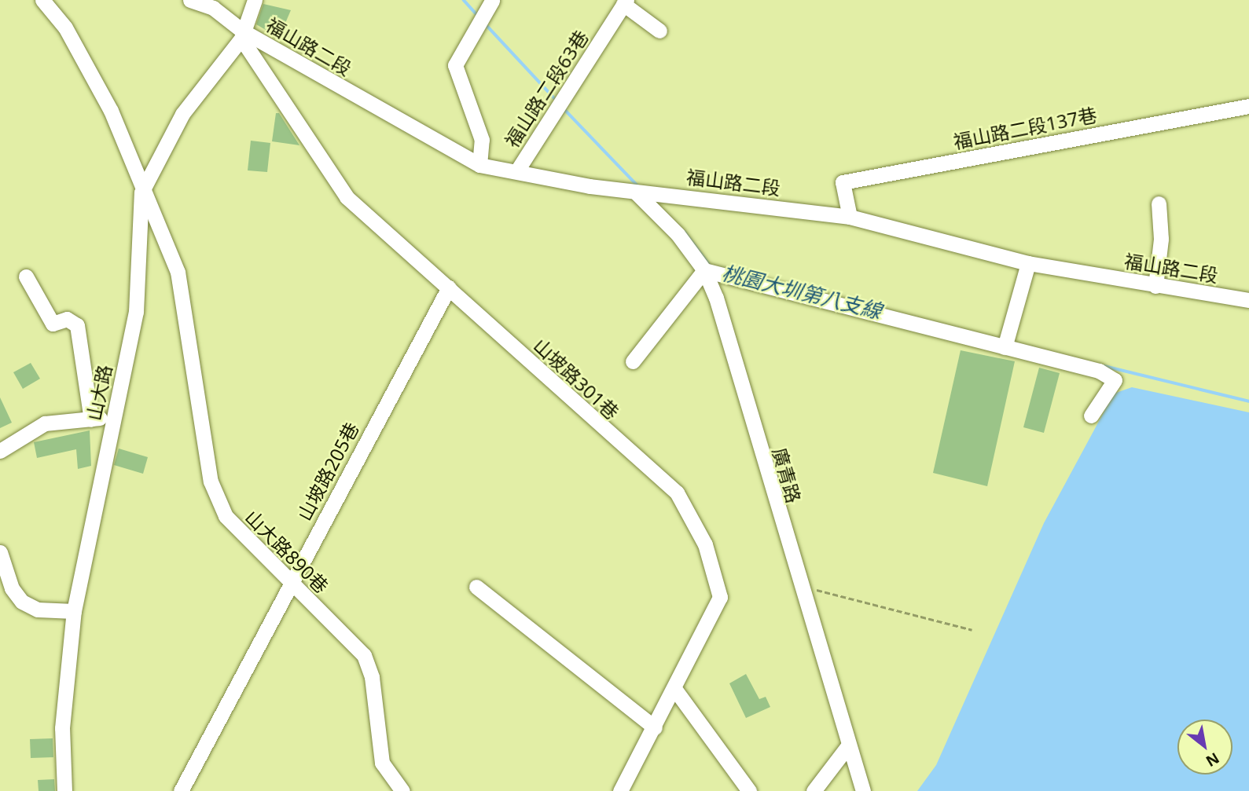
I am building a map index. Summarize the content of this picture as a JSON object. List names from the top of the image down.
{
  "streets": {
    "street": [
      "福山路二段",
      "福山路二段63巷",
      "福山路二段137巷",
      "山坡路301巷",
      "山大路",
      "山坡路205巷",
      "廣青路",
      "山大路890巷"
    ]
  },
  "crossings": [
    ["福山路二段", "福山路二段63巷"],
    ["福山路二段", "福山路二段137巷"],
    ["福山路二段", "山坡路301巷"],
    ["福山路二段", "山大路"],
    ["福山路二段", "廣青路"],
    ["山坡路301巷", "山大路"],
    ["山坡路301巷", "山坡路205巷"],
    ["山大路", "山大路890巷"],
    ["山坡路205巷", "山大路890巷"]
  ],
  "water": ["桃園大圳第八支線"],
  "north": "bottom right"
}
